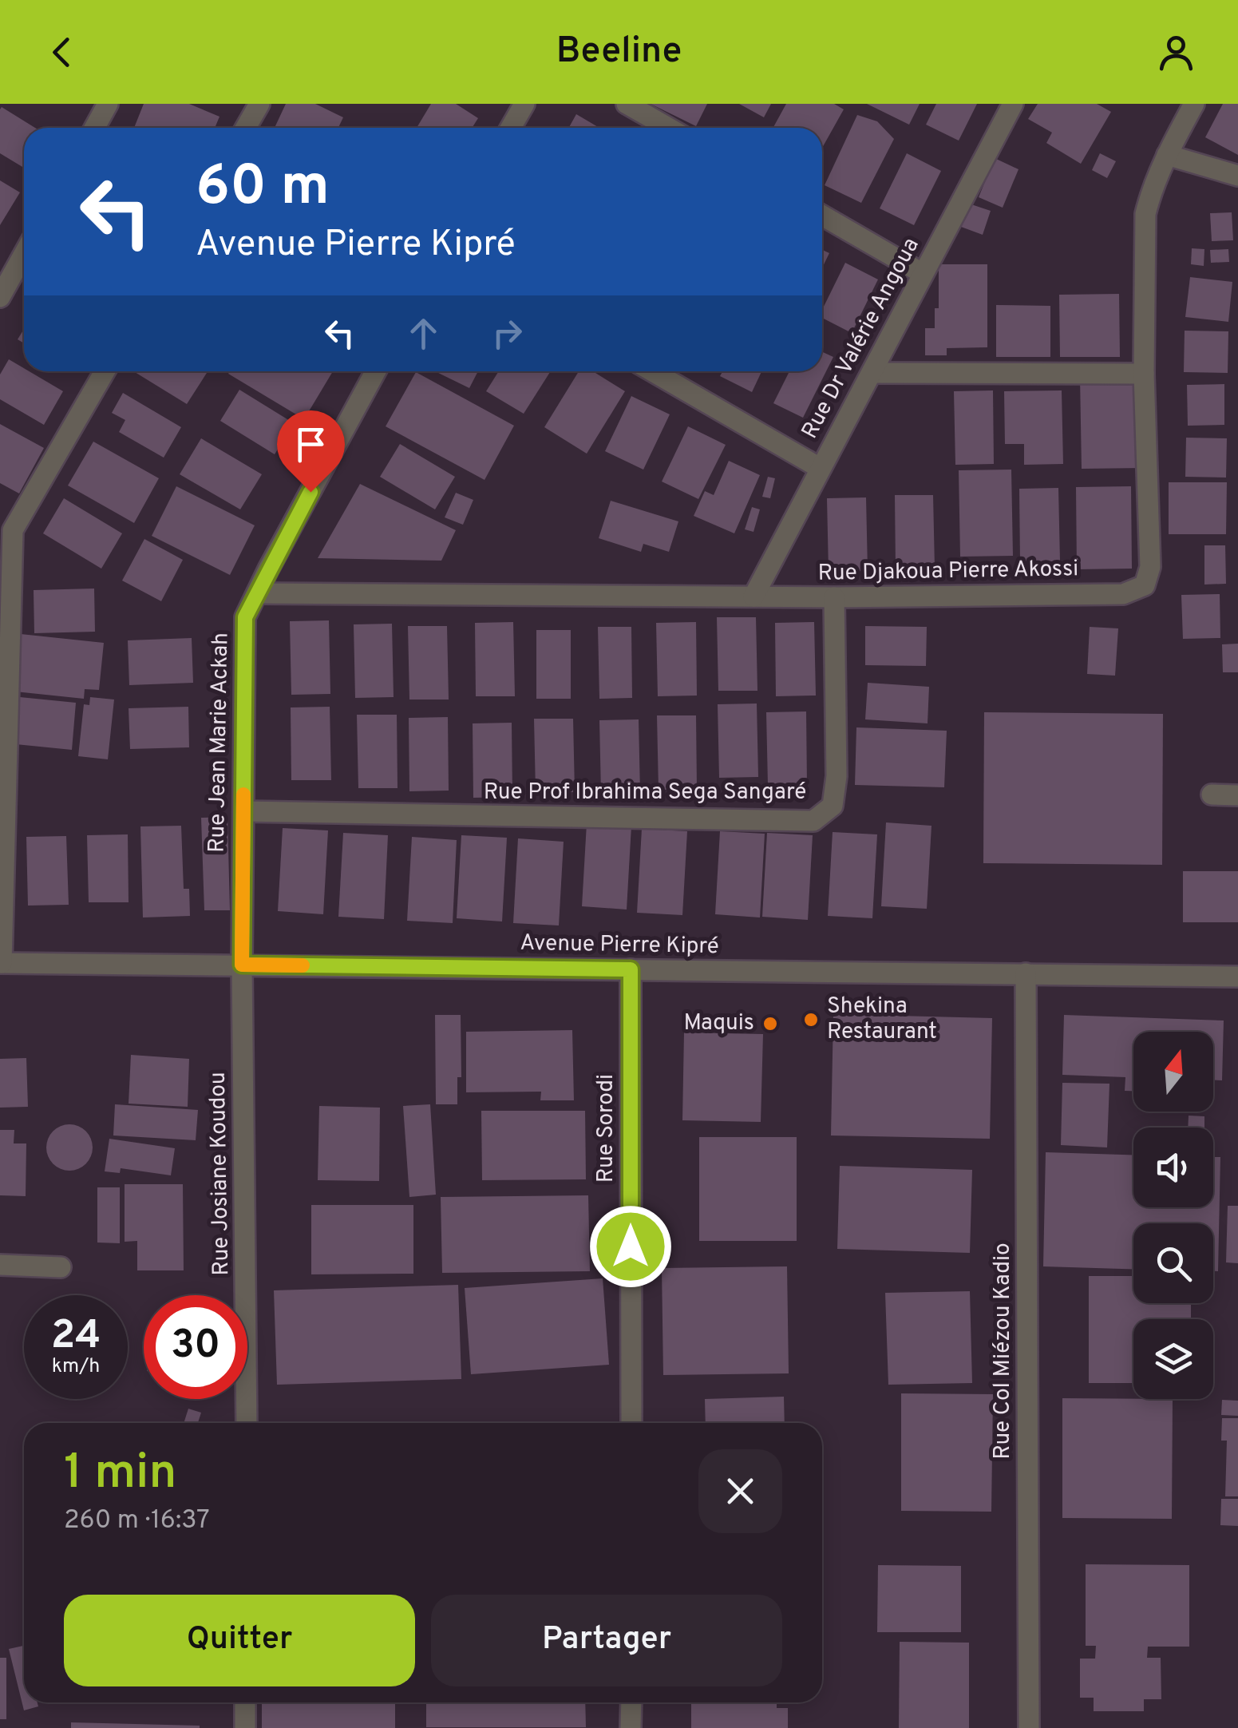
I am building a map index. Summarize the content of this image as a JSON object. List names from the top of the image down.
{
  "streets": {
    "street": [
      "Rue Dr Valérie Angoua",
      "Rue Djakoua Pierre Akossi",
      "Rue Jean Marie Ackah",
      "Rue Prof Ibrahima Sega Sangaré",
      "Avenue Pierre Kipré",
      "Rue Sorodi",
      "Rue Josiane Koudou",
      "Rue Col Miézou Kadio"
    ]
  },
  "crossings": [
    ["Rue Dr Valérie Angoua", "Rue Djakoua Pierre Akossi"],
    ["Rue Djakoua Pierre Akossi", "Rue Jean Marie Ackah"],
    ["Rue Djakoua Pierre Akossi", "Rue Prof Ibrahima Sega Sangaré"],
    ["Rue Jean Marie Ackah", "Rue Prof Ibrahima Sega Sangaré"],
    ["Rue Jean Marie Ackah", "Avenue Pierre Kipré"],
    ["Rue Jean Marie Ackah", "Rue Josiane Koudou"],
    ["Avenue Pierre Kipré", "Rue Sorodi"],
    ["Avenue Pierre Kipré", "Rue Josiane Koudou"],
    ["Avenue Pierre Kipré", "Rue Col Miézou Kadio"]
  ],
  "places": ["Shekina Restaurant", "Maquis"],
  "north": "top",
  "page": {
    "header": "Beeline",
    "turn": ["60 m", "Avenue Pierre Kipré"],
    "speed": "24 km/h",
    "limit": "30",
    "heading": ["1 min", "260 m · 16:37"],
    "buttons": ["Quitter", "Partager"]
  }
}
